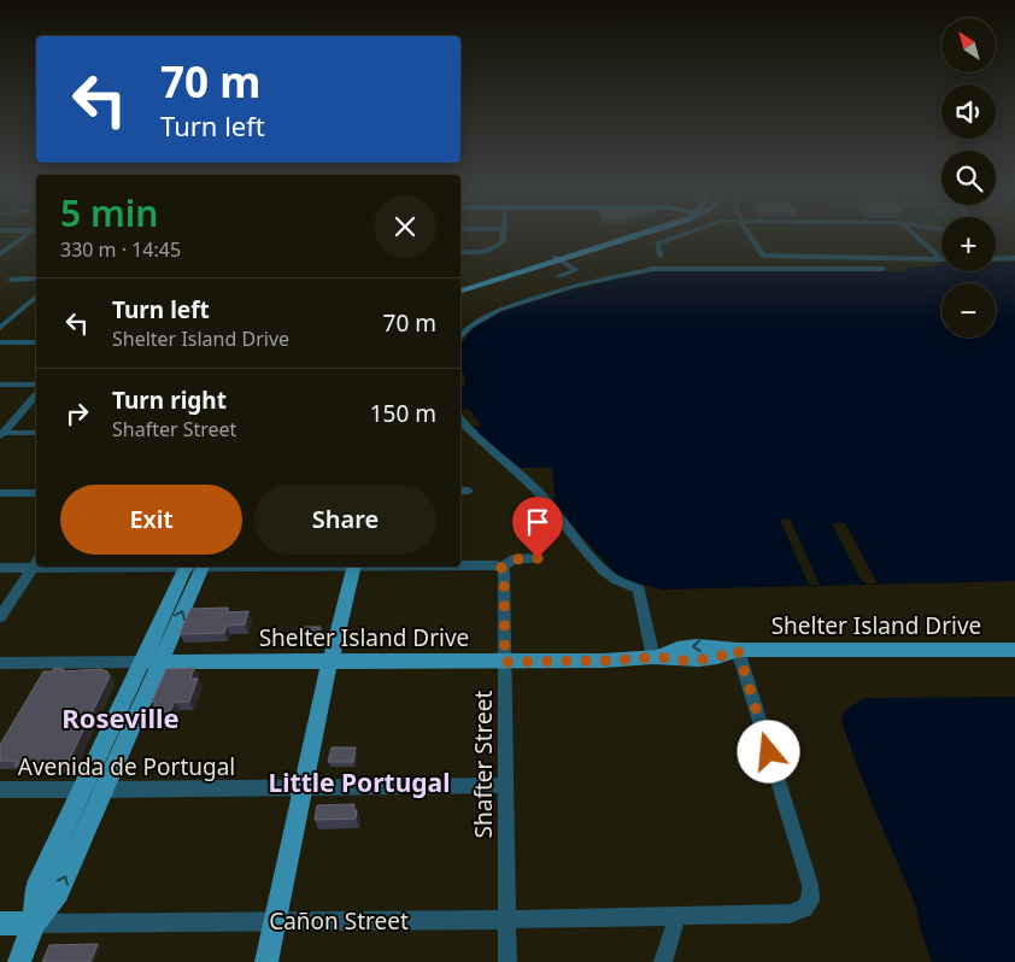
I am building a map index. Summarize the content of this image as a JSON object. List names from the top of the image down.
{
  "streets": {
    "main road": ["Shelter Island Drive", "Cañon Street"],
    "street": ["Shafter Street", "Avenida de Portugal"]
  },
  "crossings": [
    ["Shelter Island Drive", "Shafter Street"],
    ["Shelter Island Drive", "Cañon Street"],
    ["Shafter Street", "Avenida de Portugal"],
    ["Shafter Street", "Cañon Street"]
  ],
  "districts": ["Roseville", "Little Portugal"],
  "north": "top left",
  "page": {
    "map_buttons": ["+", "−"],
    "turn": ["70 m", "Turn left"],
    "heading": ["5 min", "330 m · 14:45"],
    "list": [
      {
        "name": "Turn left",
        "note": "Shelter Island Drive",
        "value": "70 m"
      },
      {
        "name": "Turn right",
        "note": "Shafter Street",
        "value": "150 m"
      }
    ],
    "buttons": ["Exit", "Share"]
  }
}
